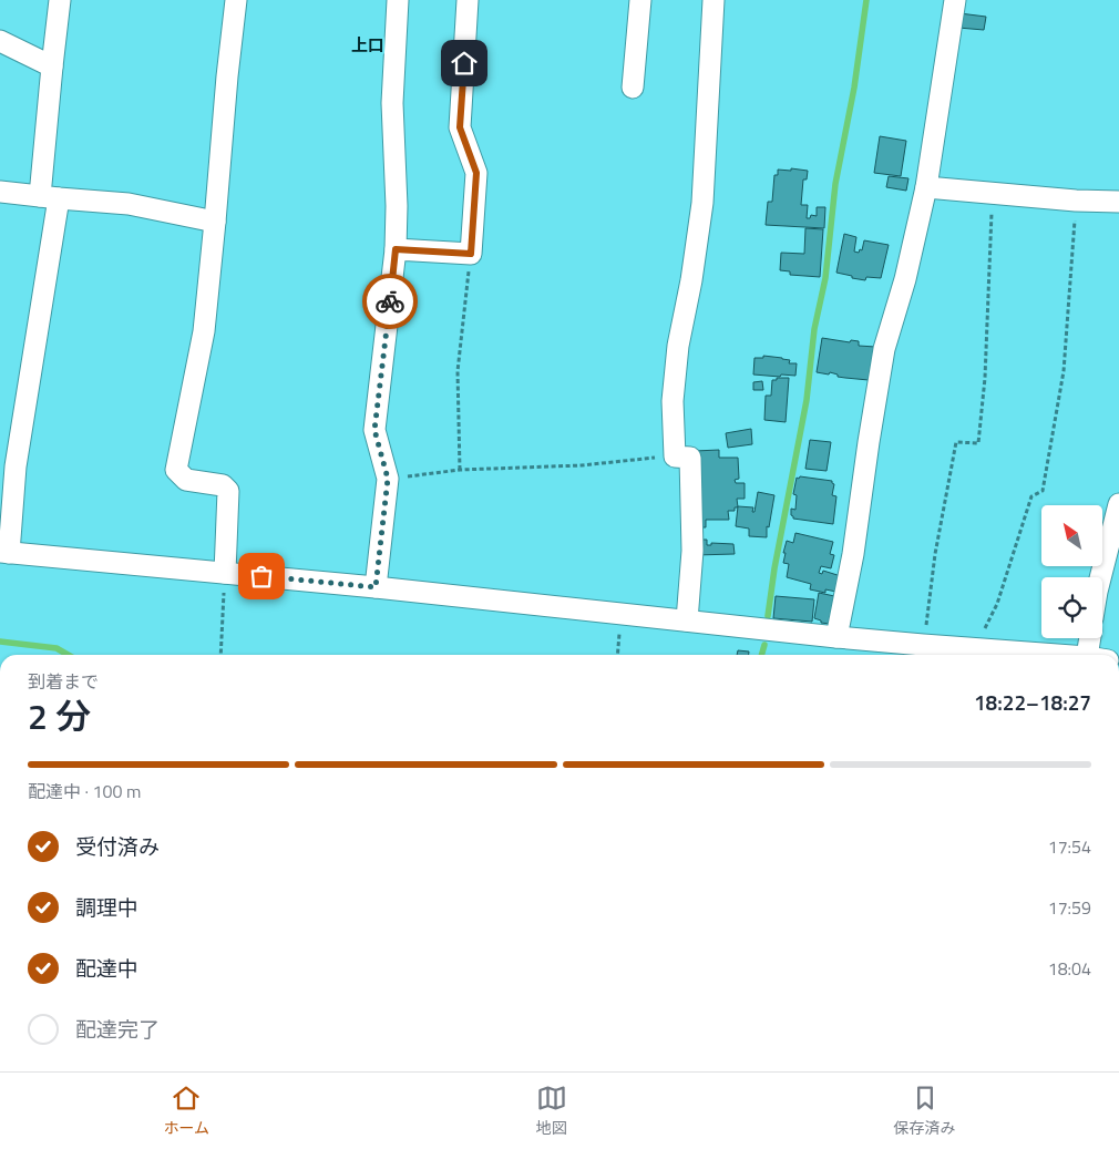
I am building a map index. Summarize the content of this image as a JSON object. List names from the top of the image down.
{
  "districts": ["上口"],
  "north": "top left",
  "page": {
    "heading": ["2 分", "到着まで", "18:22–18:27"],
    "bar": "配達中 · 100 m",
    "list": [
      ["受付済み", "17:54"],
      ["調理中", "17:59"],
      ["配達中", "18:04"],
      "配達完了"
    ],
    "tabs": ["ホーム", "地図", "保存済み"]
  }
}
